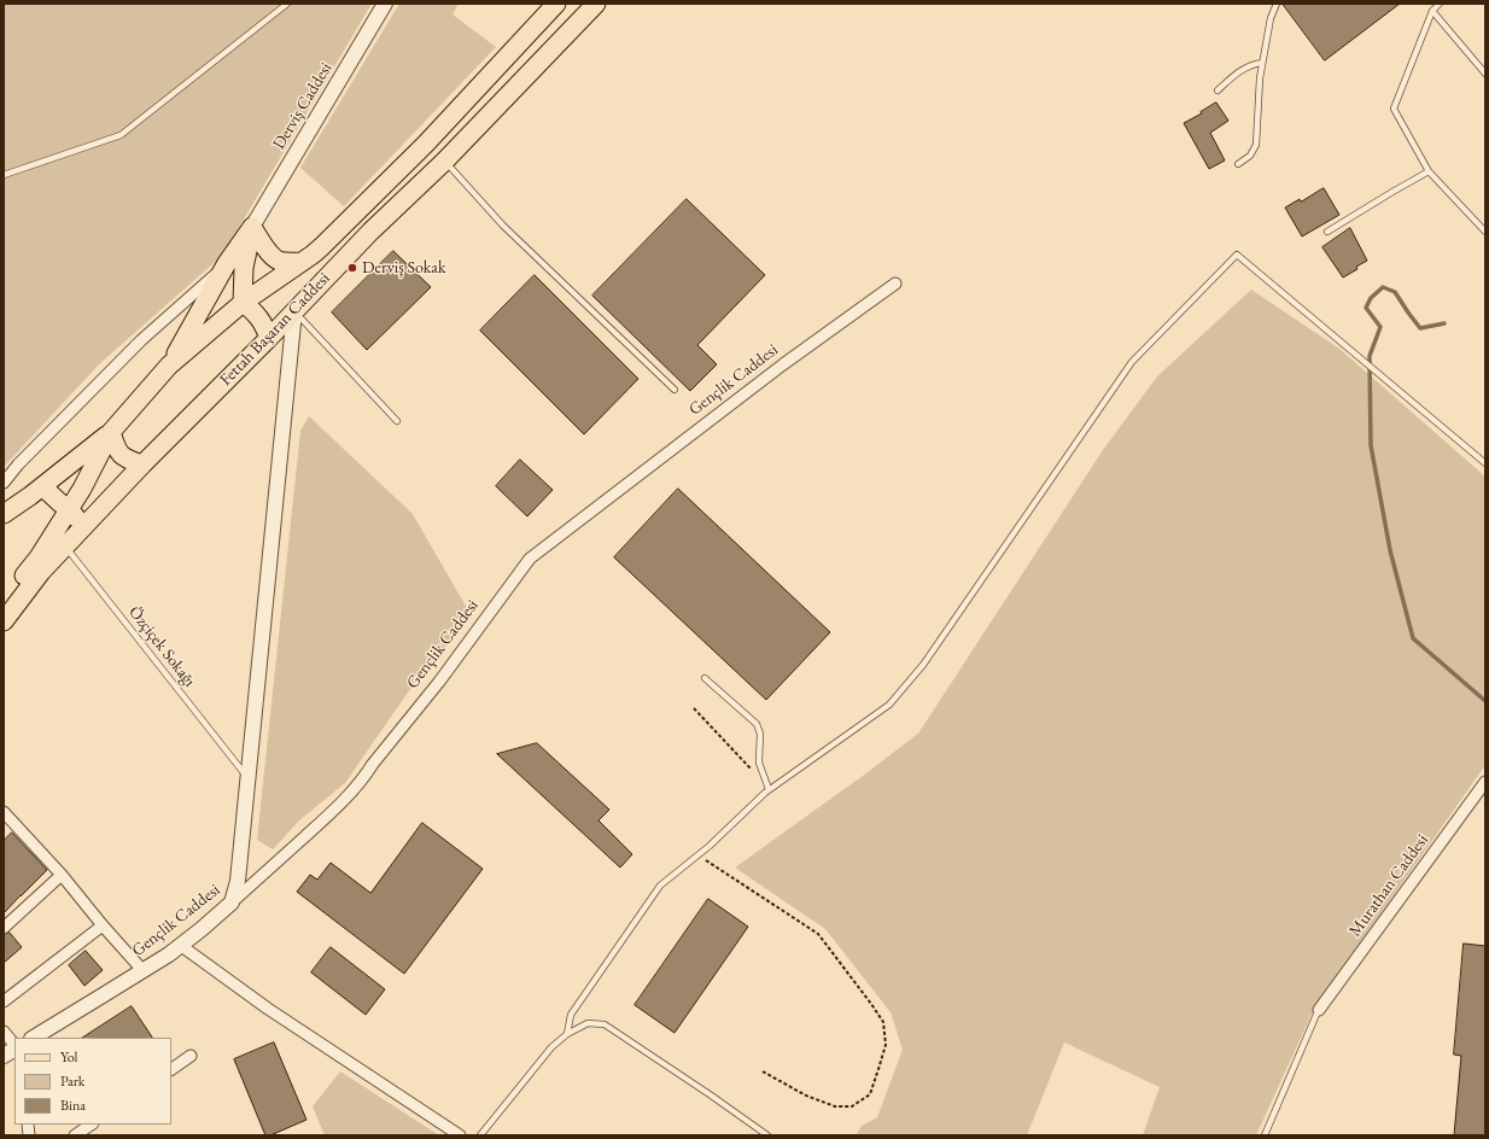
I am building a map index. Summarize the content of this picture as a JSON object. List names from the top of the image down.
{
  "streets": {
    "main road": ["Fettah Başaran Caddesi"],
    "street": ["Derviş Caddesi", "Gençlik Caddesi", "Murathan Caddesi"],
    "lane": ["Özçiçek Sokağı"]
  },
  "crossings": [
    ["Fettah Başaran Caddesi", "Özçiçek Sokağı"]
  ],
  "places": ["Derviş Sokak"],
  "legend": ["Yol", "Park", "Bina"]
}
